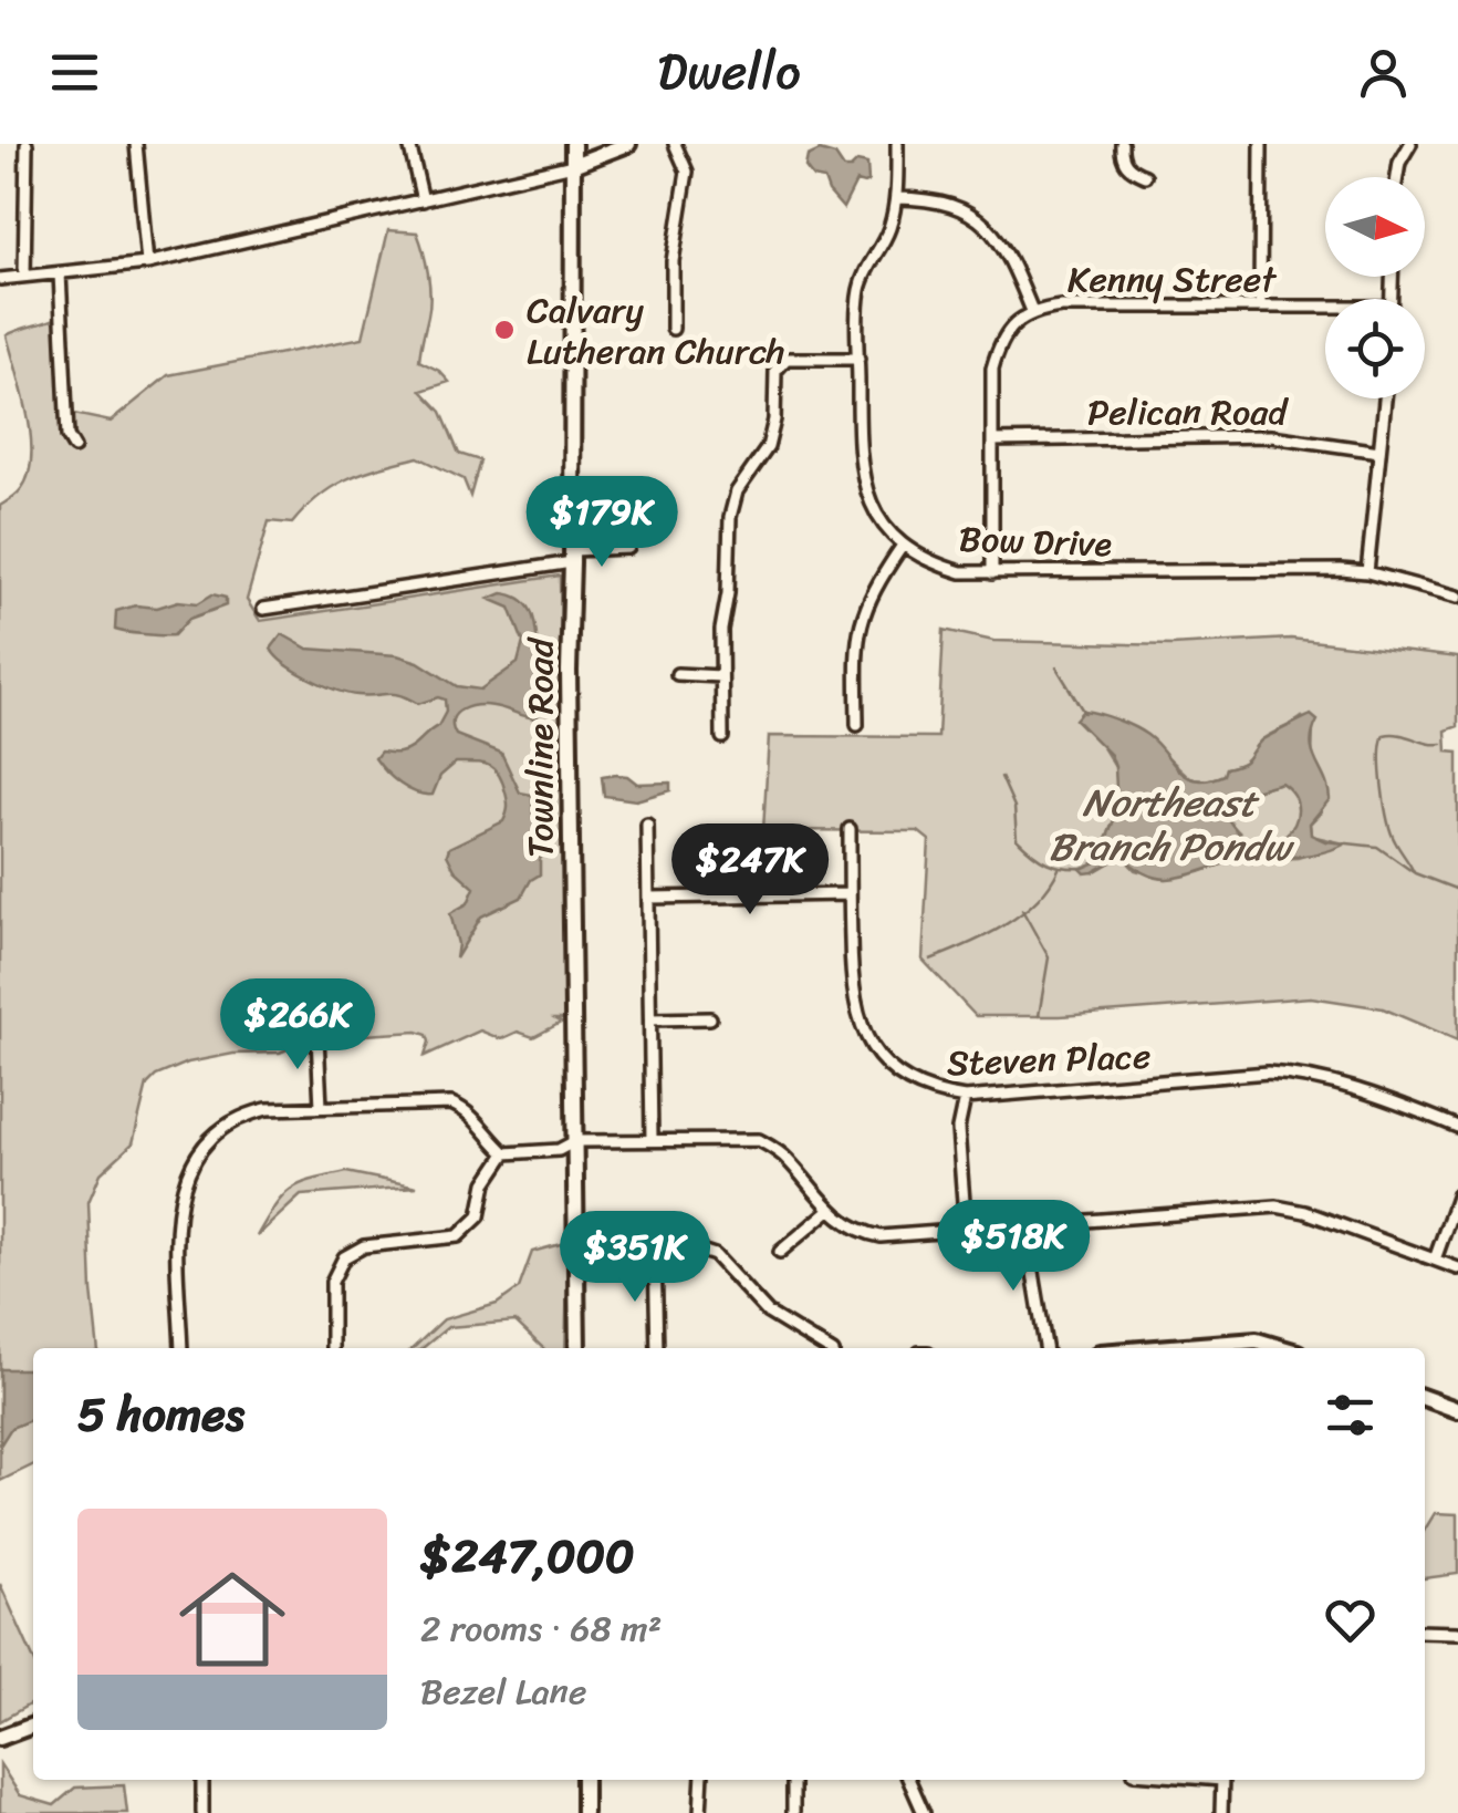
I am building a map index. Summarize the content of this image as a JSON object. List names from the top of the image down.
{
  "streets": {
    "street": [
      "Kenny Street",
      "Pelican Road",
      "Bow Drive",
      "Townline Road",
      "Steven Place"
    ]
  },
  "crossings": [
    ["Kenny Street", "Pelican Road"],
    ["Kenny Street", "Bow Drive"]
  ],
  "water": ["Northeast Branch Pondw"],
  "places": ["Calvary Lutheran Church"],
  "north": "right",
  "page": {
    "header": "Dwello",
    "price": [
      "$179K",
      "$247K",
      "$266K",
      "$518K",
      "$351K"
    ],
    "heading": "5 homes",
    "list": [
      {
        "name": "$247,000",
        "note": "2 rooms · 68 m² · Bezel Lane"
      }
    ]
  }
}
